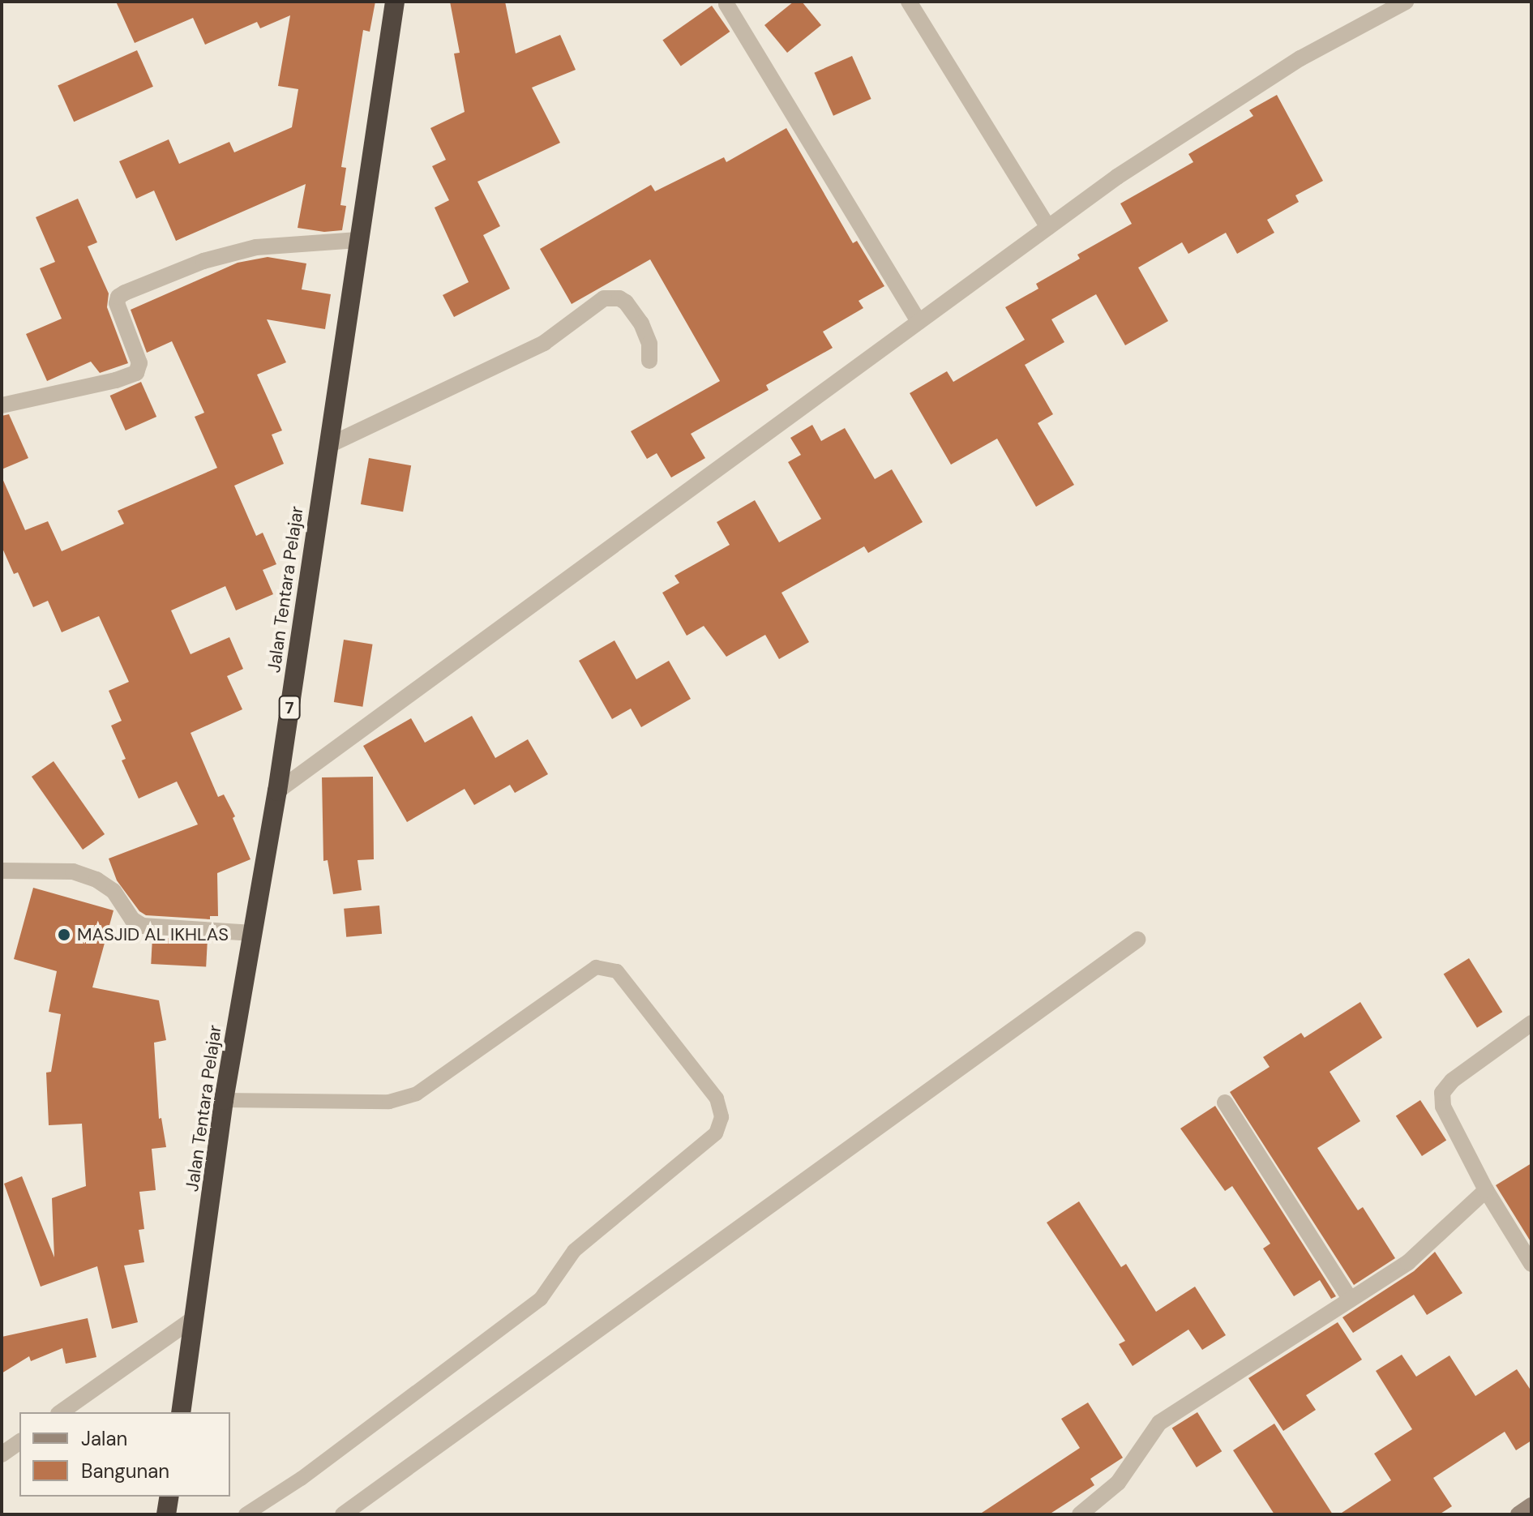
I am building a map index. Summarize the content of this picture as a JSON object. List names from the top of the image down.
{
  "streets": {
    "highway": ["Jalan Tentara Pelajar", "7"]
  },
  "places": ["MASJID AL IKHLAS"],
  "legend": ["Jalan", "Bangunan"]
}
